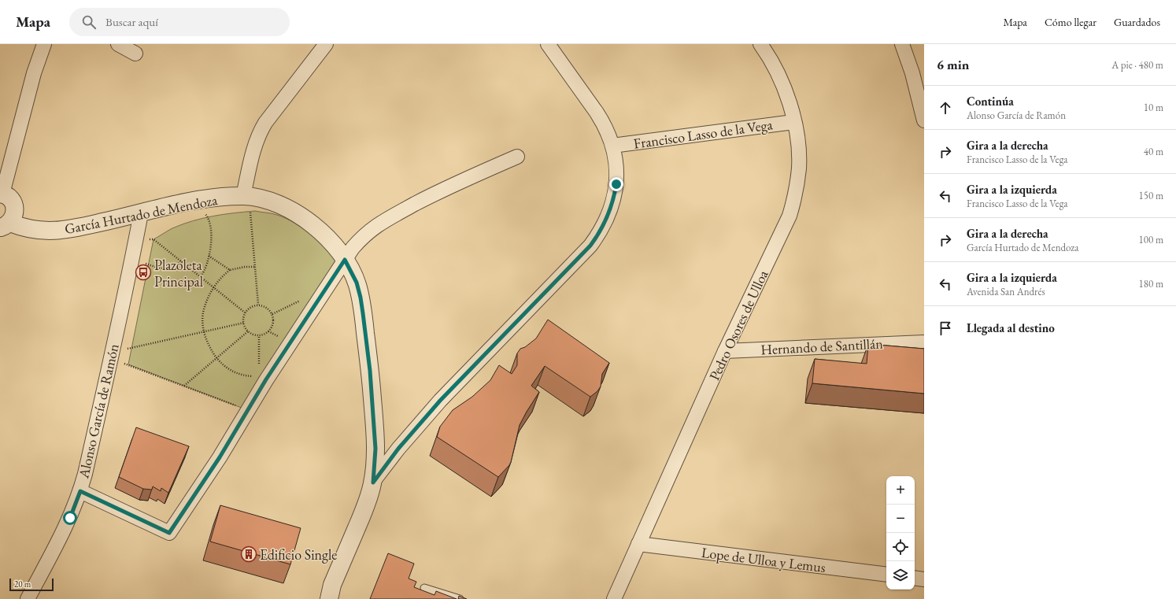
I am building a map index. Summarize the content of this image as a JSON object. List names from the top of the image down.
{
  "streets": {
    "street": [
      "Francisco Lasso de la Vega",
      "García Hurtado de Mendoza",
      "Pedro Osores de Ulloa",
      "Hernando de Santillán",
      "Alonso García de Ramón",
      "Lope de Ulloa y Lemus"
    ]
  },
  "crossings": [
    ["Francisco Lasso de la Vega", "Pedro Osores de Ulloa"],
    ["García Hurtado de Mendoza", "Alonso García de Ramón"],
    ["Pedro Osores de Ulloa", "Hernando de Santillán"],
    ["Pedro Osores de Ulloa", "Lope de Ulloa y Lemus"]
  ],
  "places": {
    "bus stop": ["Plazoleta Principal"],
    "building": ["Edificio Single"]
  },
  "scale_bar": "20 m",
  "page": {
    "header": "Mapa",
    "search": "Buscar aquí",
    "nav": ["Mapa", "Cómo llegar", "Guardados"],
    "heading": ["6 min", "A pie · 480 m"],
    "list": [
      ["Continúa", "Alonso García de Ramón", "10 m"],
      ["Gira a la derecha", "Francisco Lasso de la Vega", "40 m"],
      ["Gira a la izquierda", "Francisco Lasso de la Vega", "150 m"],
      ["Gira a la derecha", "García Hurtado de Mendoza", "100 m"],
      ["Gira a la izquierda", "Avenida San Andrés", "180 m"],
      "Llegada al destino"
    ],
    "map_buttons": ["+", "−"],
    "scale": "20 m"
  }
}
